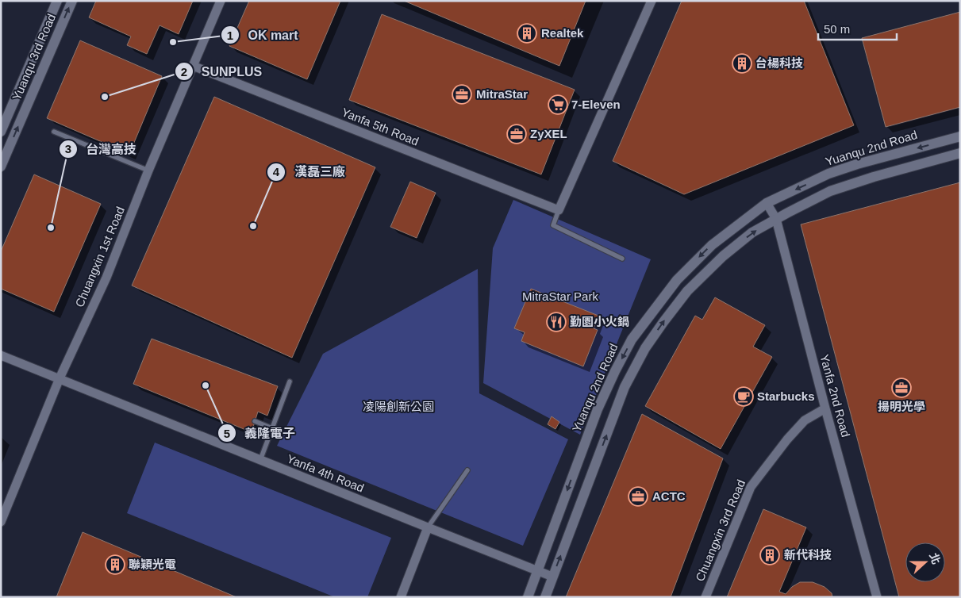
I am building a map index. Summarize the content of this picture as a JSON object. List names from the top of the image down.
{
  "streets": {
    "street": [
      "Yuanqu 3rd Road",
      "Yanfa 5th Road",
      "Yuanqu 2nd Road",
      "Chuangxin 1st Road",
      "Yanfa 2nd Road",
      "Yanfa 4th Road",
      "Chuangxin 3rd Road"
    ]
  },
  "crossings": [
    ["Yanfa 5th Road", "Chuangxin 1st Road"],
    ["Yuanqu 2nd Road", "Yanfa 2nd Road"],
    ["Yuanqu 2nd Road", "Yanfa 4th Road"],
    ["Chuangxin 1st Road", "Yanfa 4th Road"],
    ["Yanfa 2nd Road", "Chuangxin 3rd Road"]
  ],
  "parks": ["MitraStar Park", "凌陽創新公園"],
  "places": {
    "building": [
      "Realtek",
      "台楊科技",
      "新代科技",
      "聯穎光電"
    ],
    "other": [
      "OK mart",
      "SUNPLUS",
      "漢磊三廠",
      "台灣高技",
      "義隆電子"
    ],
    "office": [
      "MitraStar",
      "ZyXEL",
      "揚明光學",
      "ACTC"
    ],
    "supermarket": ["7-Eleven"],
    "restaurant": ["勤園小火鍋"],
    "cafe": ["Starbucks"]
  },
  "scale_bar": "50 m",
  "north": "right"
}
